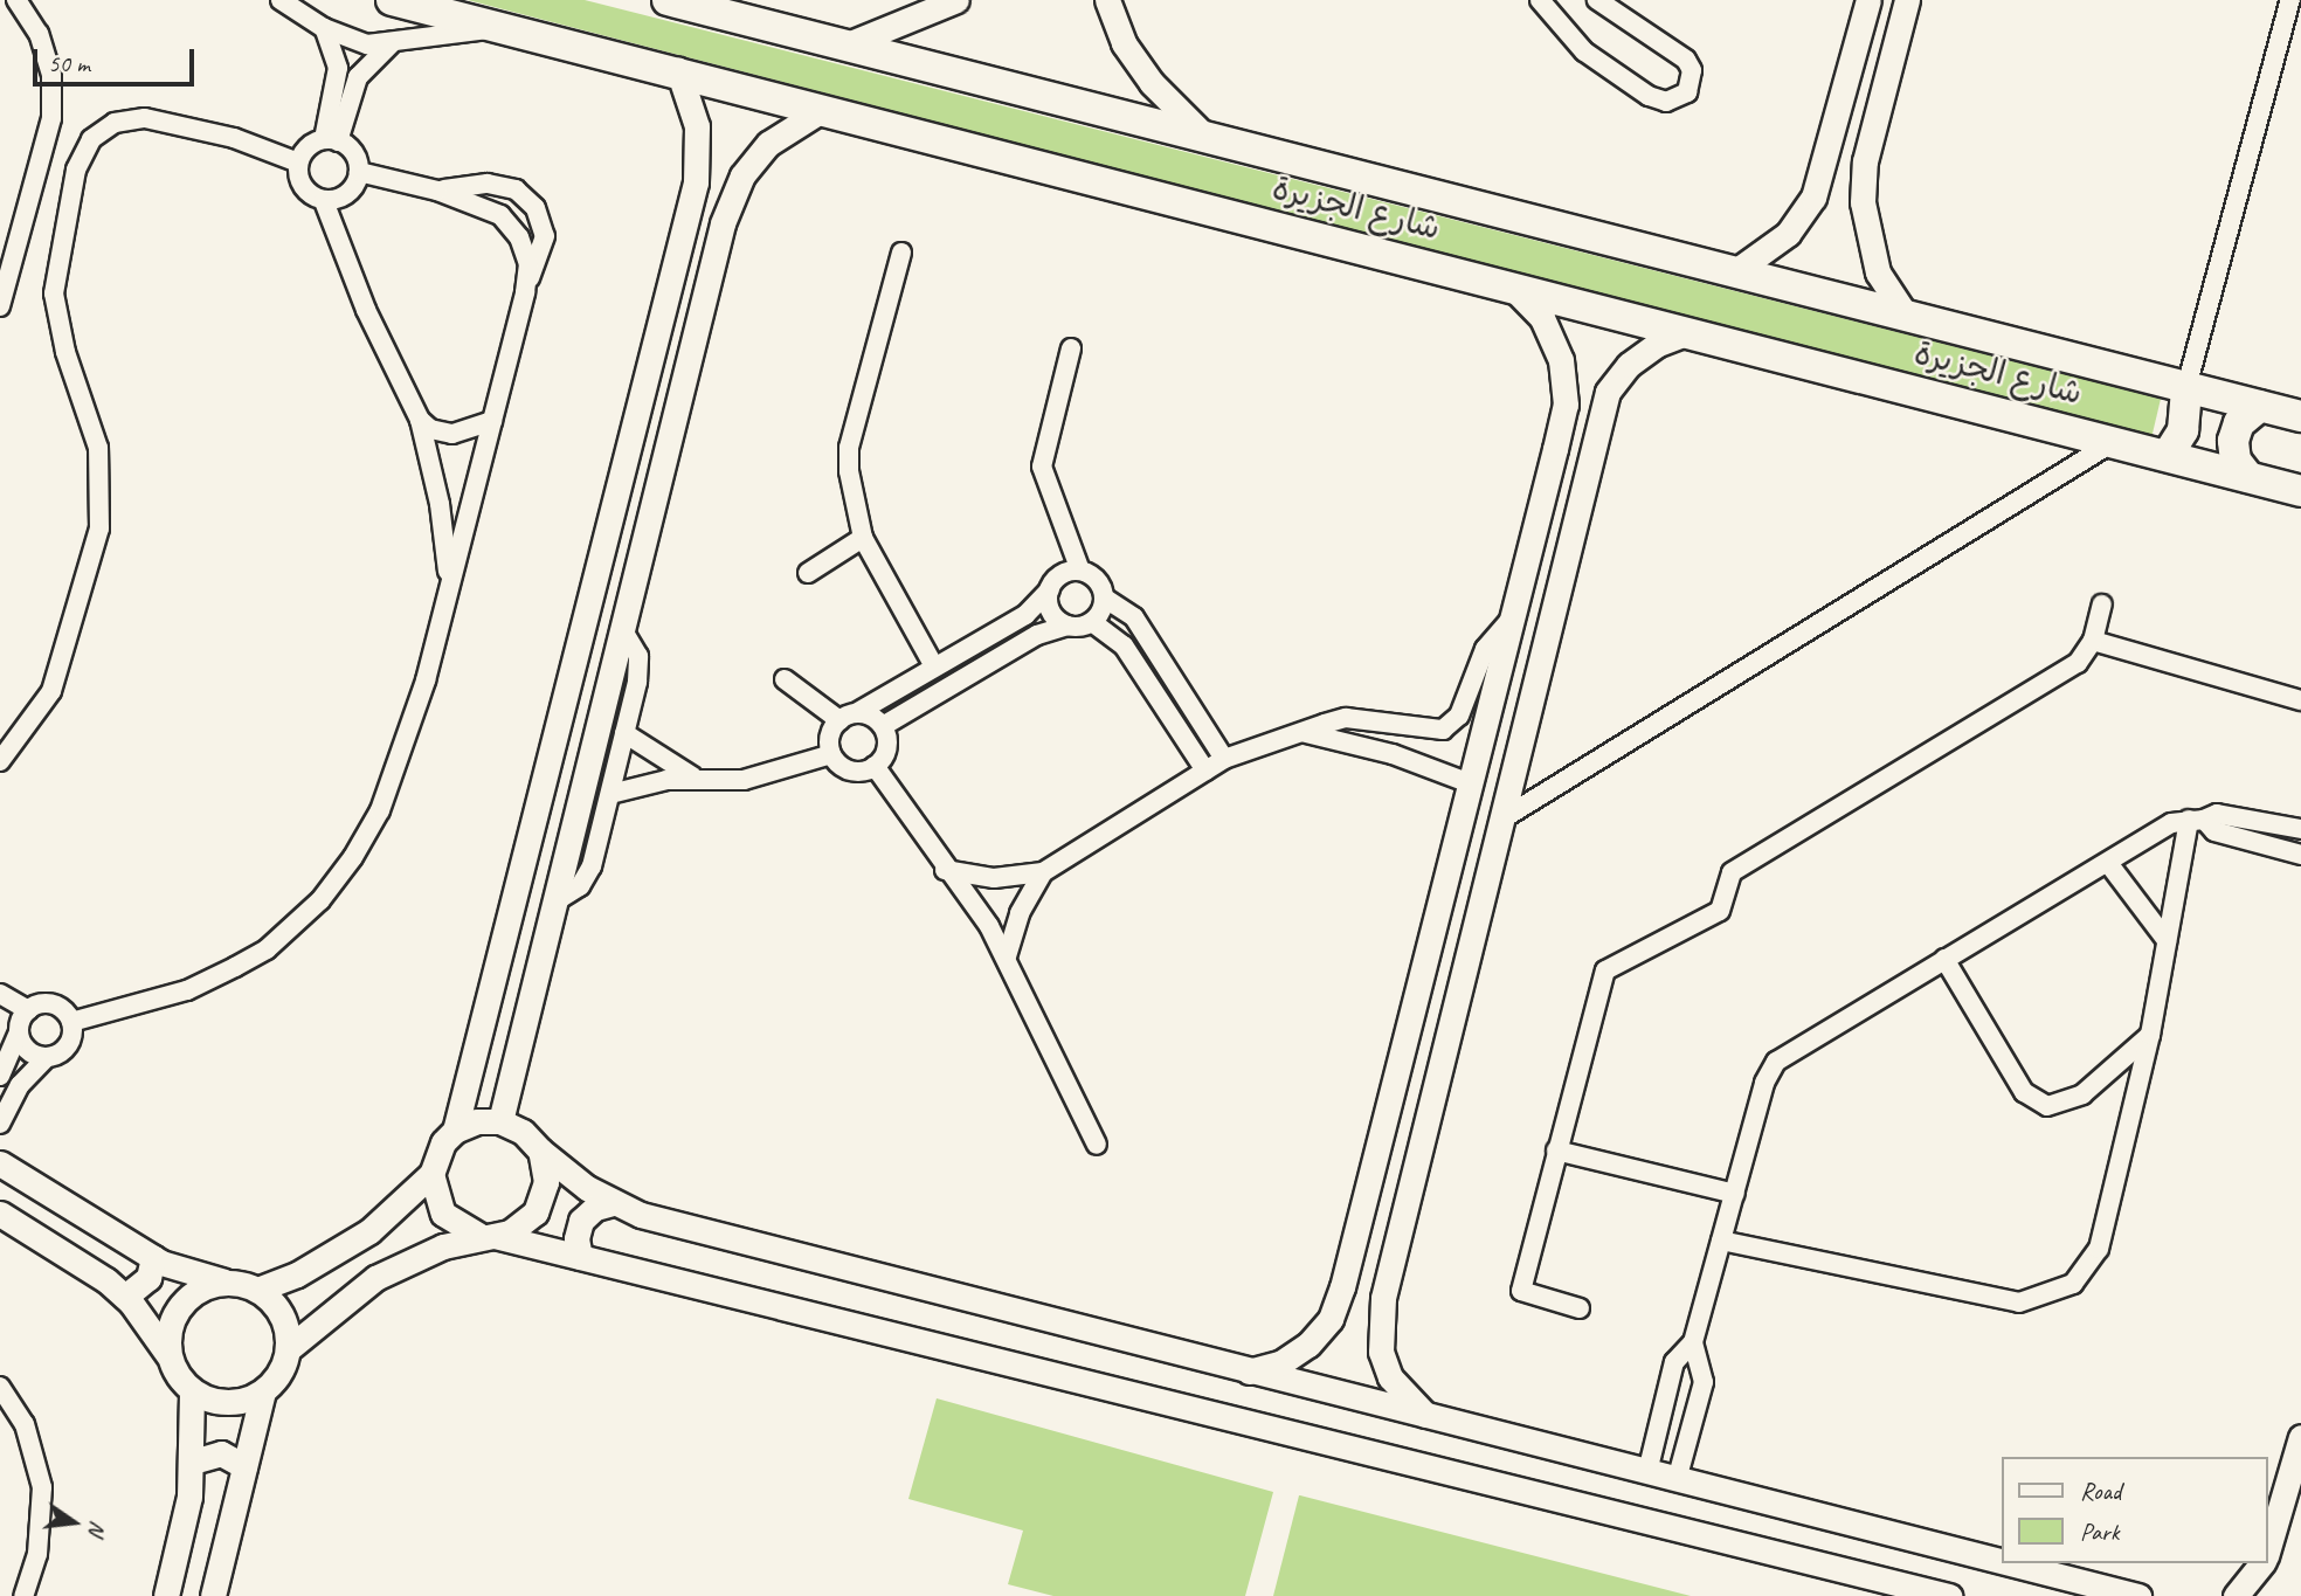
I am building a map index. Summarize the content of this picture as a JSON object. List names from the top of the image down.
{
  "streets": {
    "main road": ["شارع الجزيرة"]
  },
  "legend": ["Road", "Park"],
  "scale_bar": "50 m",
  "north": "right"
}
